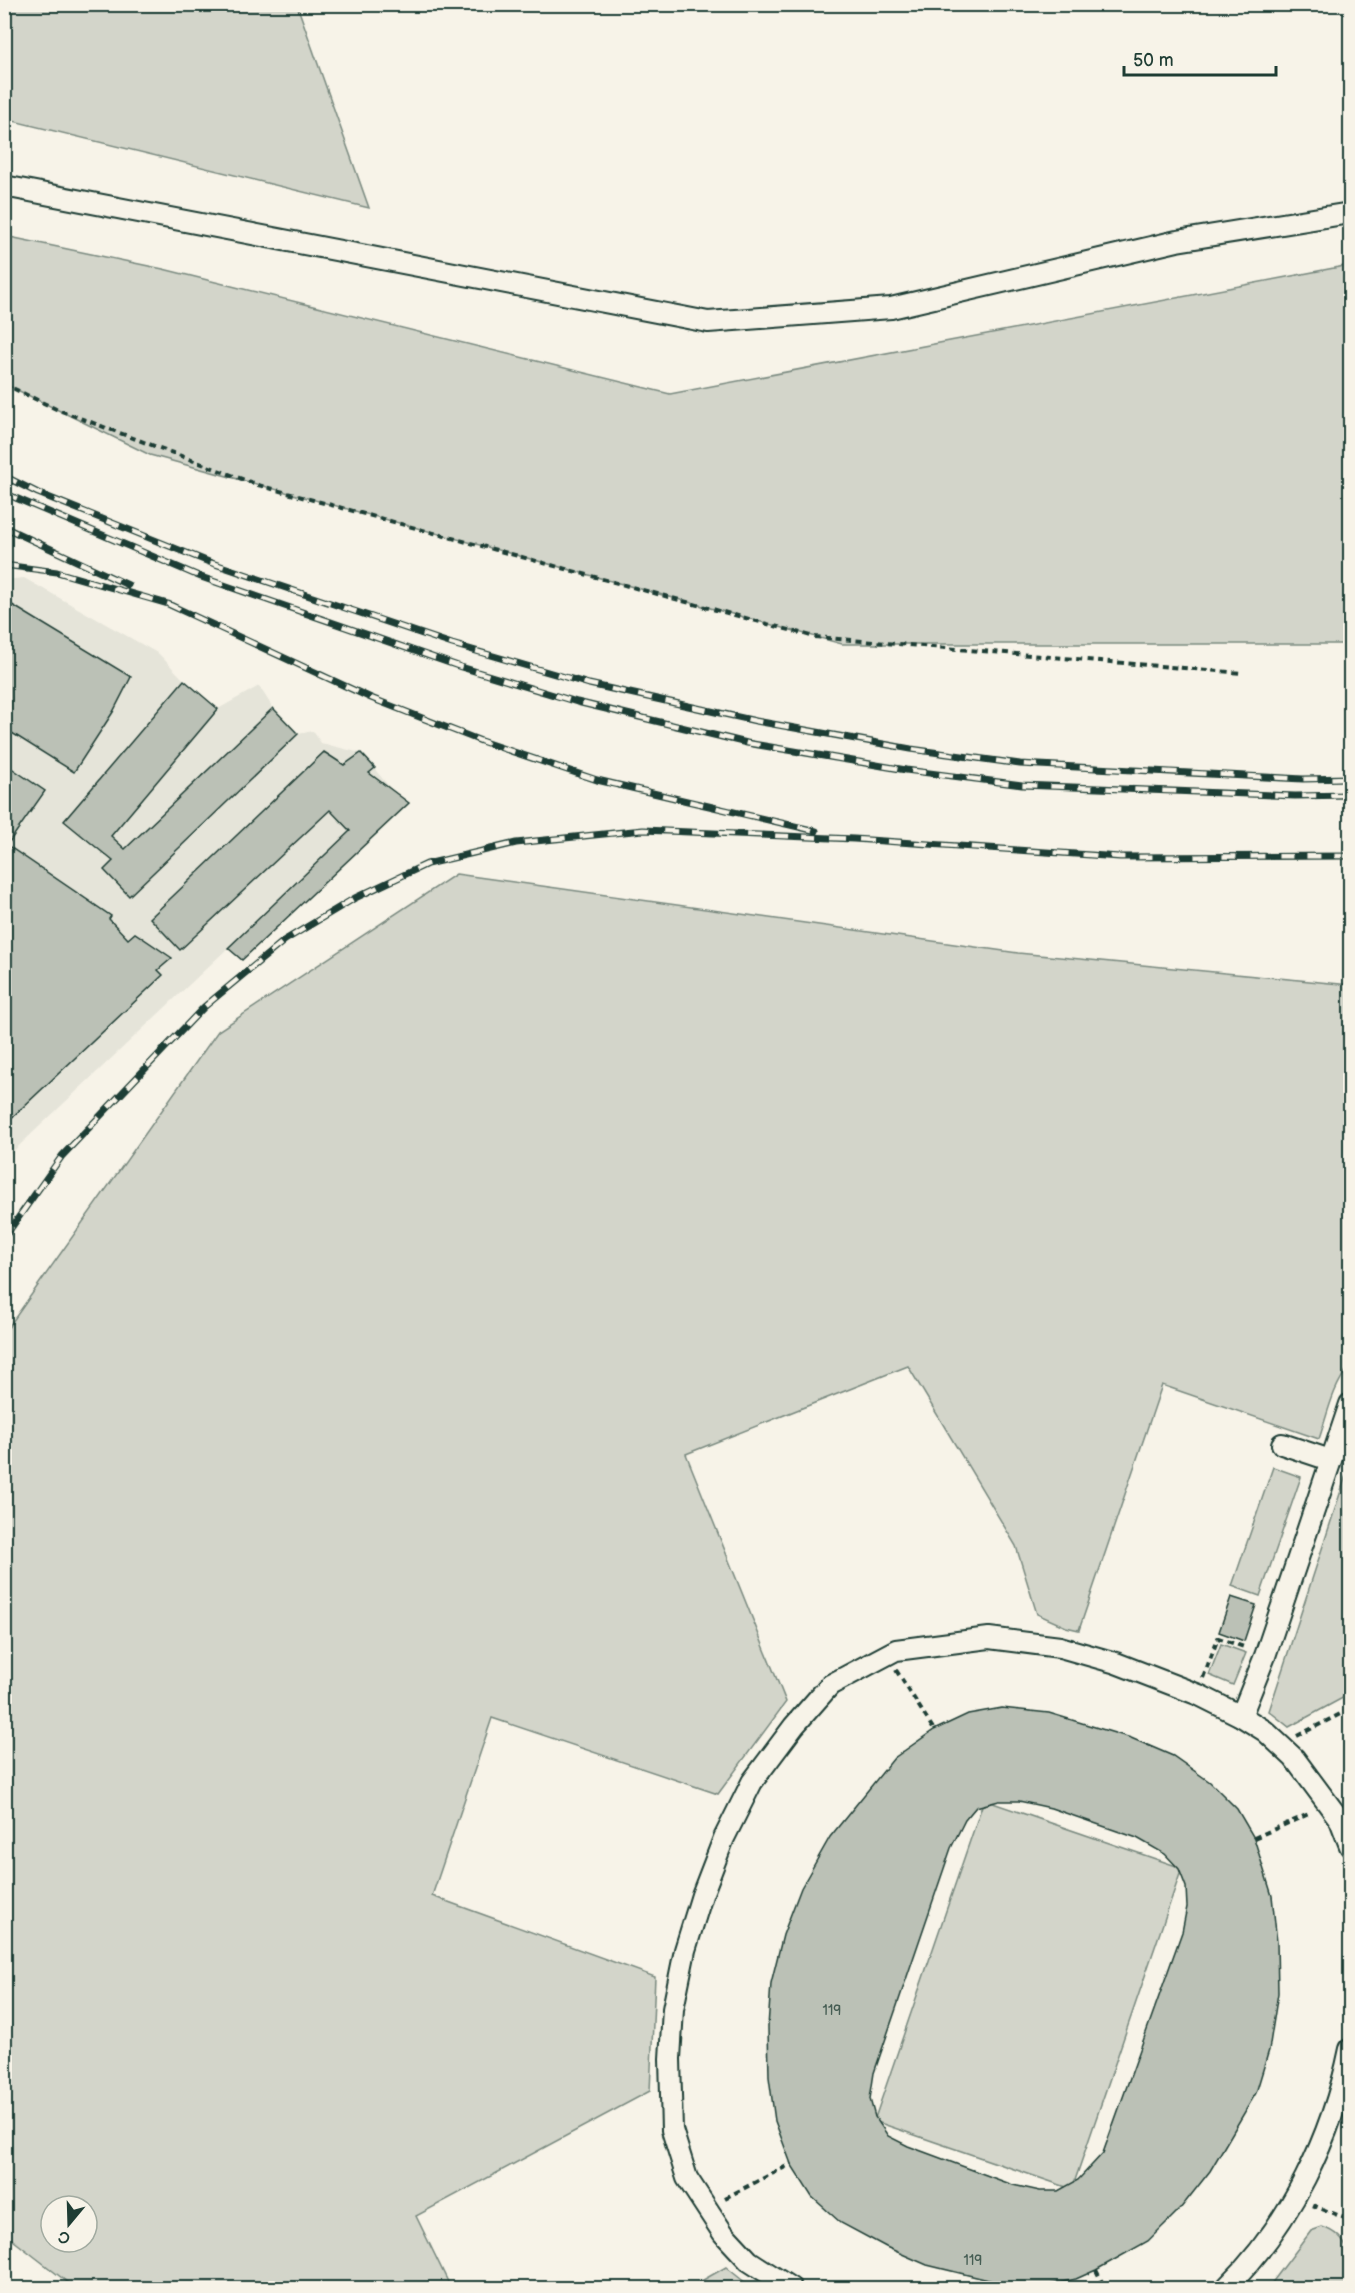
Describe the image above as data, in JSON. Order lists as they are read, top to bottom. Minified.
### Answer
{"house_numbers":["119","119"],"scale_bar":"50 m","north":"bottom"}
